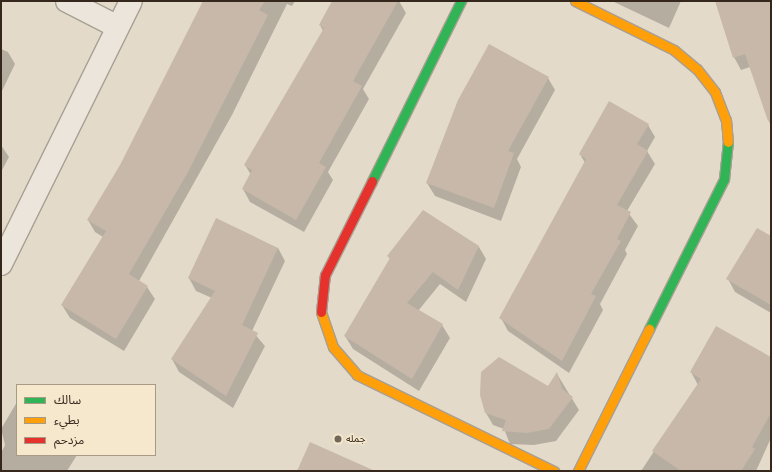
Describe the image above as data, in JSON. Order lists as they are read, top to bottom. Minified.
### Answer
{"places":["جمله"],"legend":["سالك","بطيء","مزدحم"]}
